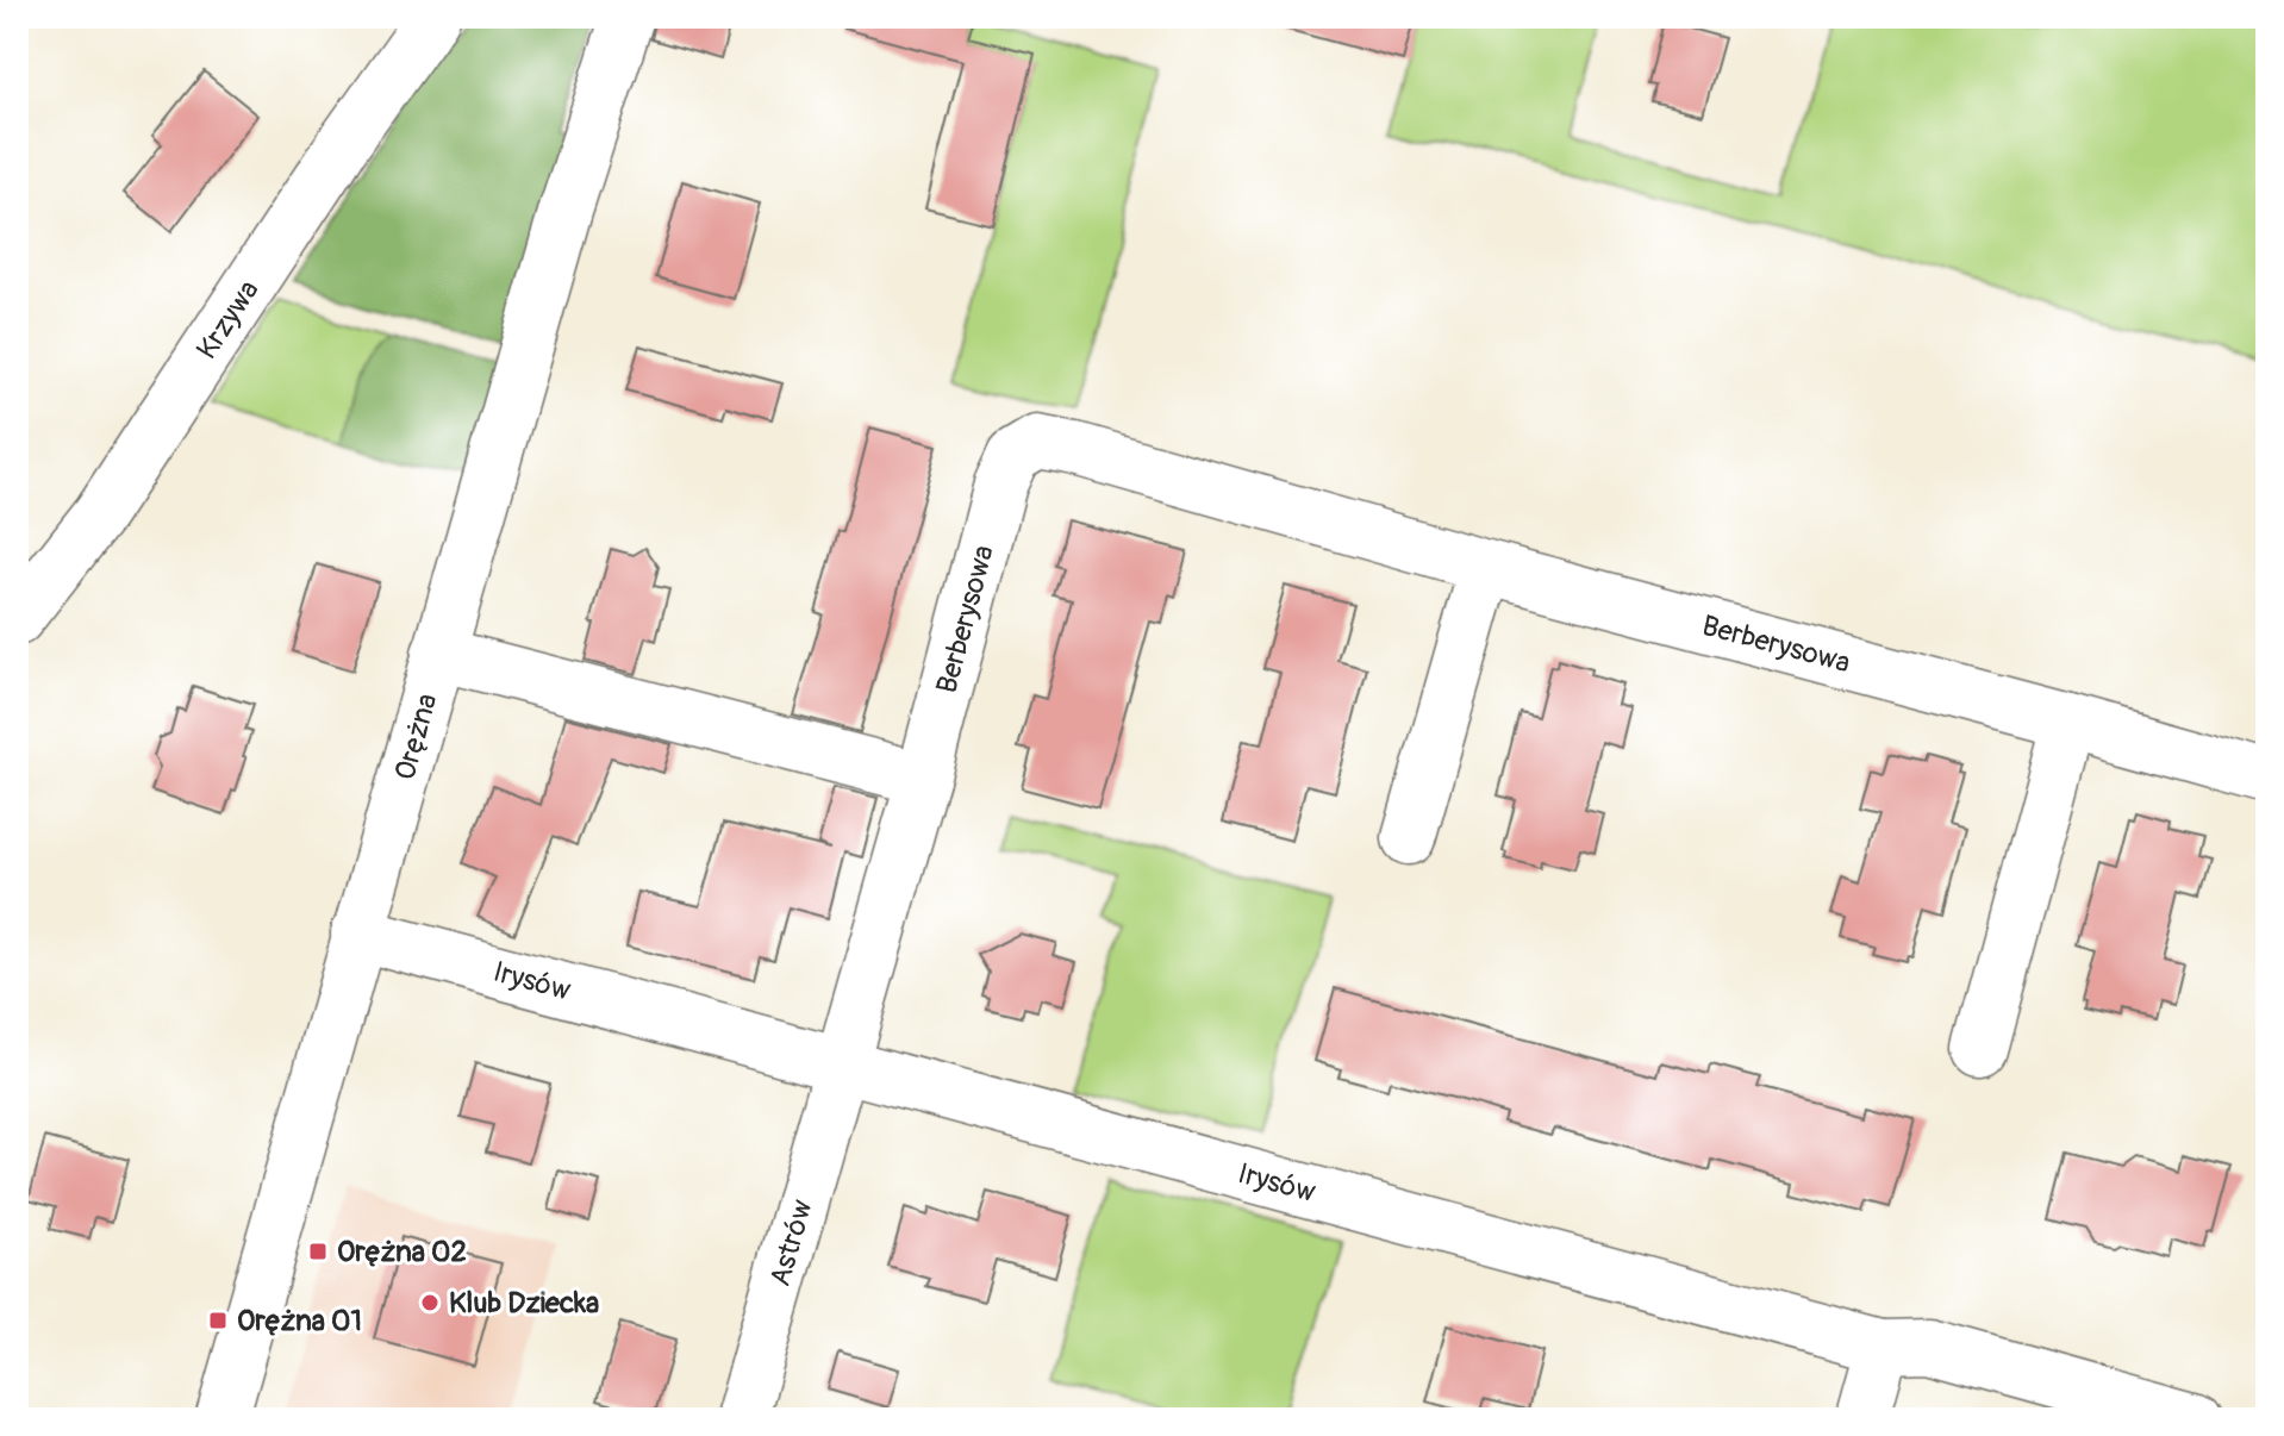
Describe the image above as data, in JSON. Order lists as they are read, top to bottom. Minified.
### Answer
{"streets":{"street":["Krzywa","Berberysowa","Orężna","Irysów","Astrów"]},"crossings":[["Berberysowa","Irysów"],["Berberysowa","Astrów"],["Orężna","Irysów"],["Irysów","Astrów"]],"places":{"transit":["Orężna 02","Orężna 01"],"other":["Klub Dziecka"]}}
